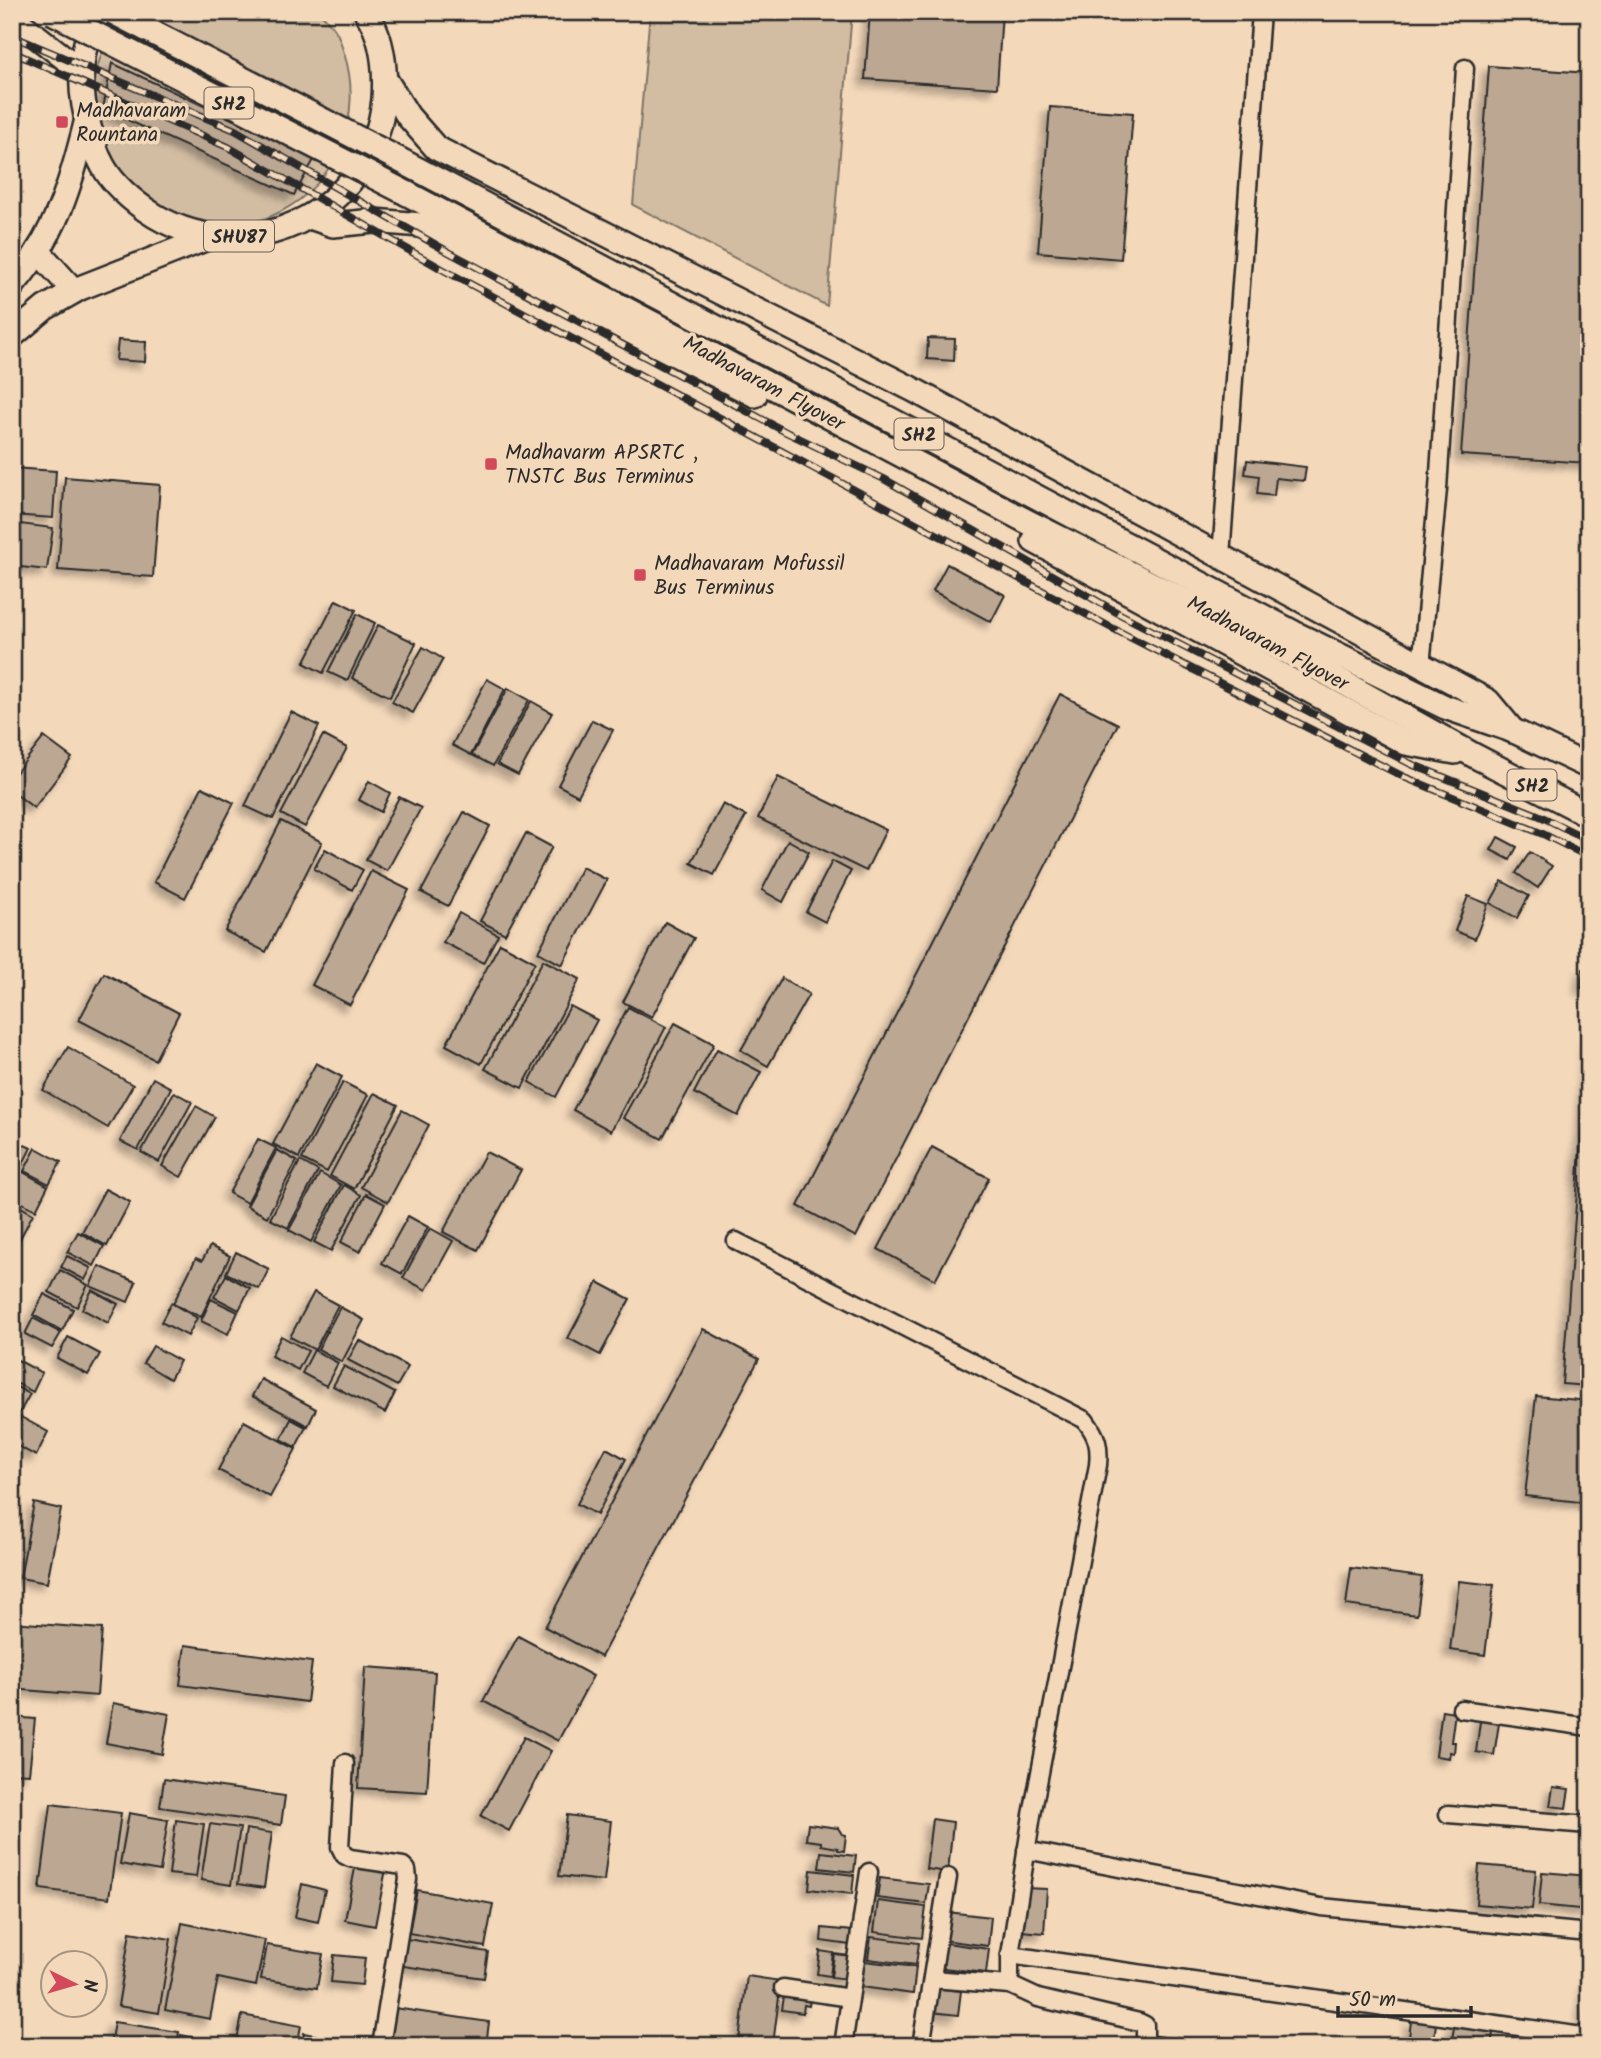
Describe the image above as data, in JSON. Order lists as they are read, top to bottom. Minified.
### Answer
{"streets":{"main road":["SH2","SHU87","Madhavaram Flyover"]},"crossings":[["SH2","Madhavaram Flyover"]],"places":{"transit":["Madhavaram Rountana","Madhavarm APSRTC , TNSTC Bus Terminus","Madhavaram Mofussil Bus Terminus"]},"scale_bar":"50 m","north":"right"}
